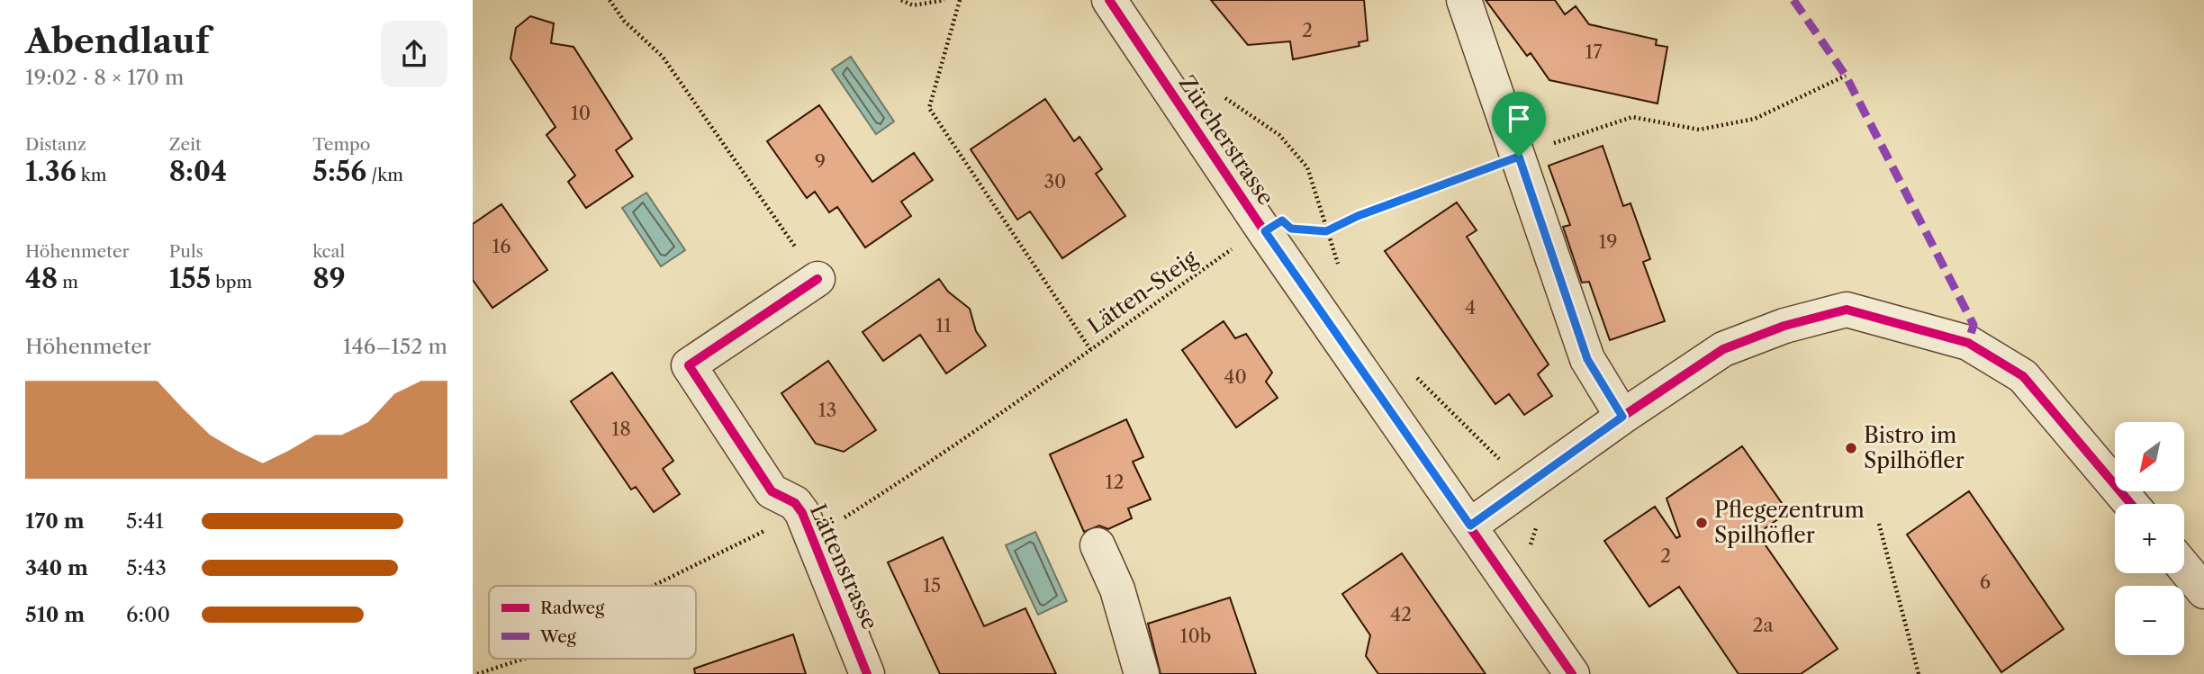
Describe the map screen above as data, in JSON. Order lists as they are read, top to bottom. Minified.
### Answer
{"streets":{"street":["Zürcherstrasse","Lättenstrasse"],"path":["Lätten-Steig"]},"crossings":[["Zürcherstrasse","Lätten-Steig"],["Lätten-Steig","Lättenstrasse"]],"places":["Bistro im Spilhöfler","Pflegezentrum Spilhöfler"],"house_numbers":["2","17","10","9","30","19","16","4","11","40","13","18","12","2","6","15","42","2a","10b"],"legend":["Radweg","Weg"],"north":"bottom left","page":{"heading":["Abendlauf","19:02 · 8 × 170 m"],"stats":[["Distanz","1.36 km"],["Zeit","8:04"],["Tempo","5:56 /km"],["Höhenmeter","48 m"],["Puls","155 bpm"],["kcal","89"]],"chart":["Höhenmeter","146–152 m"],"map_buttons":["+","−"],"list":[{"name":"170 m","note":"5:41"},{"name":"340 m","note":"5:43"},{"name":"510 m","note":"6:00"}]}}
